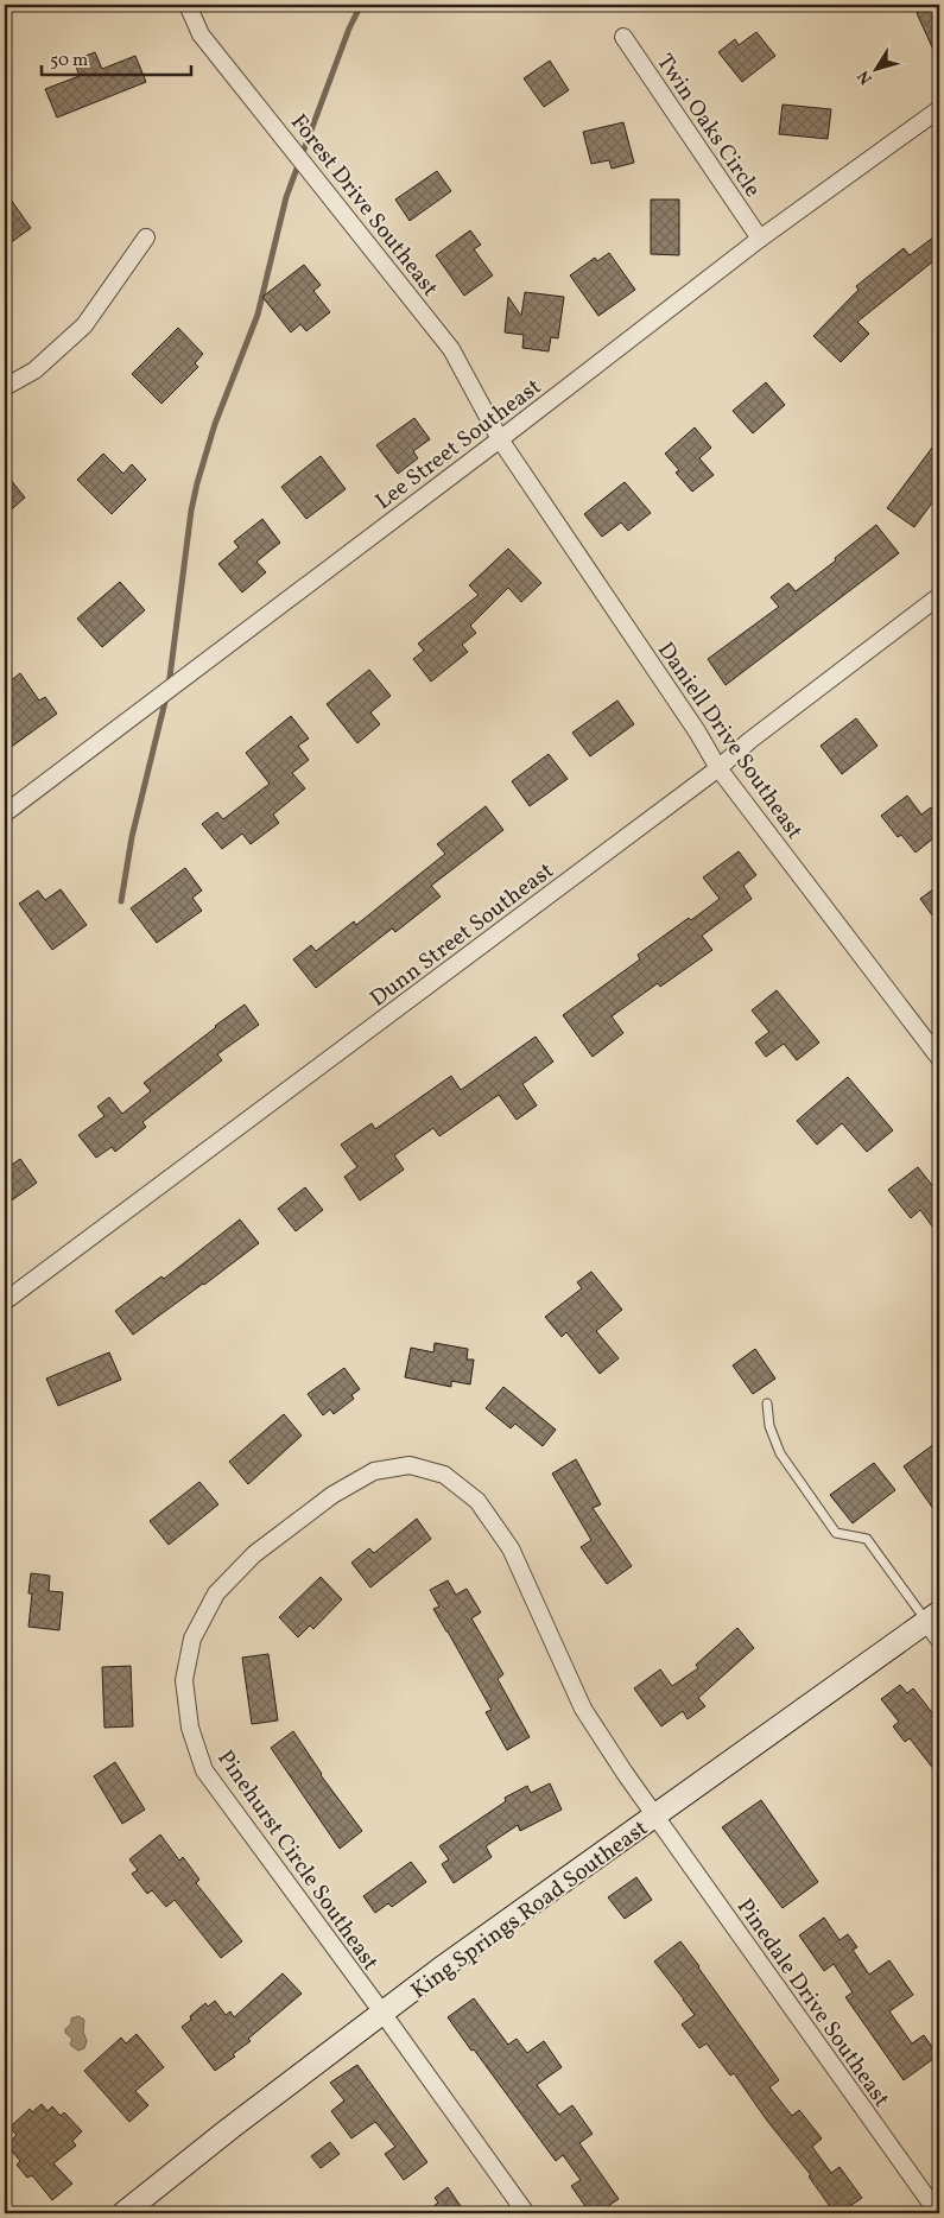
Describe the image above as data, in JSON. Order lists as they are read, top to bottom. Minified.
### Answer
{"streets":{"street":["Twin Oaks Circle","Forest Drive Southeast","Lee Street Southeast","Daniell Drive Southeast","Dunn Street Southeast","Pinehurst Circle Southeast","King Springs Road Southeast","Pinedale Drive Southeast"]},"crossings":[["Twin Oaks Circle","Lee Street Southeast"],["Forest Drive Southeast","Lee Street Southeast"],["Forest Drive Southeast","Daniell Drive Southeast"],["Lee Street Southeast","Daniell Drive Southeast"],["Daniell Drive Southeast","Dunn Street Southeast"],["Pinehurst Circle Southeast","King Springs Road Southeast"],["Pinehurst Circle Southeast","Pinedale Drive Southeast"],["King Springs Road Southeast","Pinedale Drive Southeast"]],"scale_bar":"50 m","north":"bottom left"}
